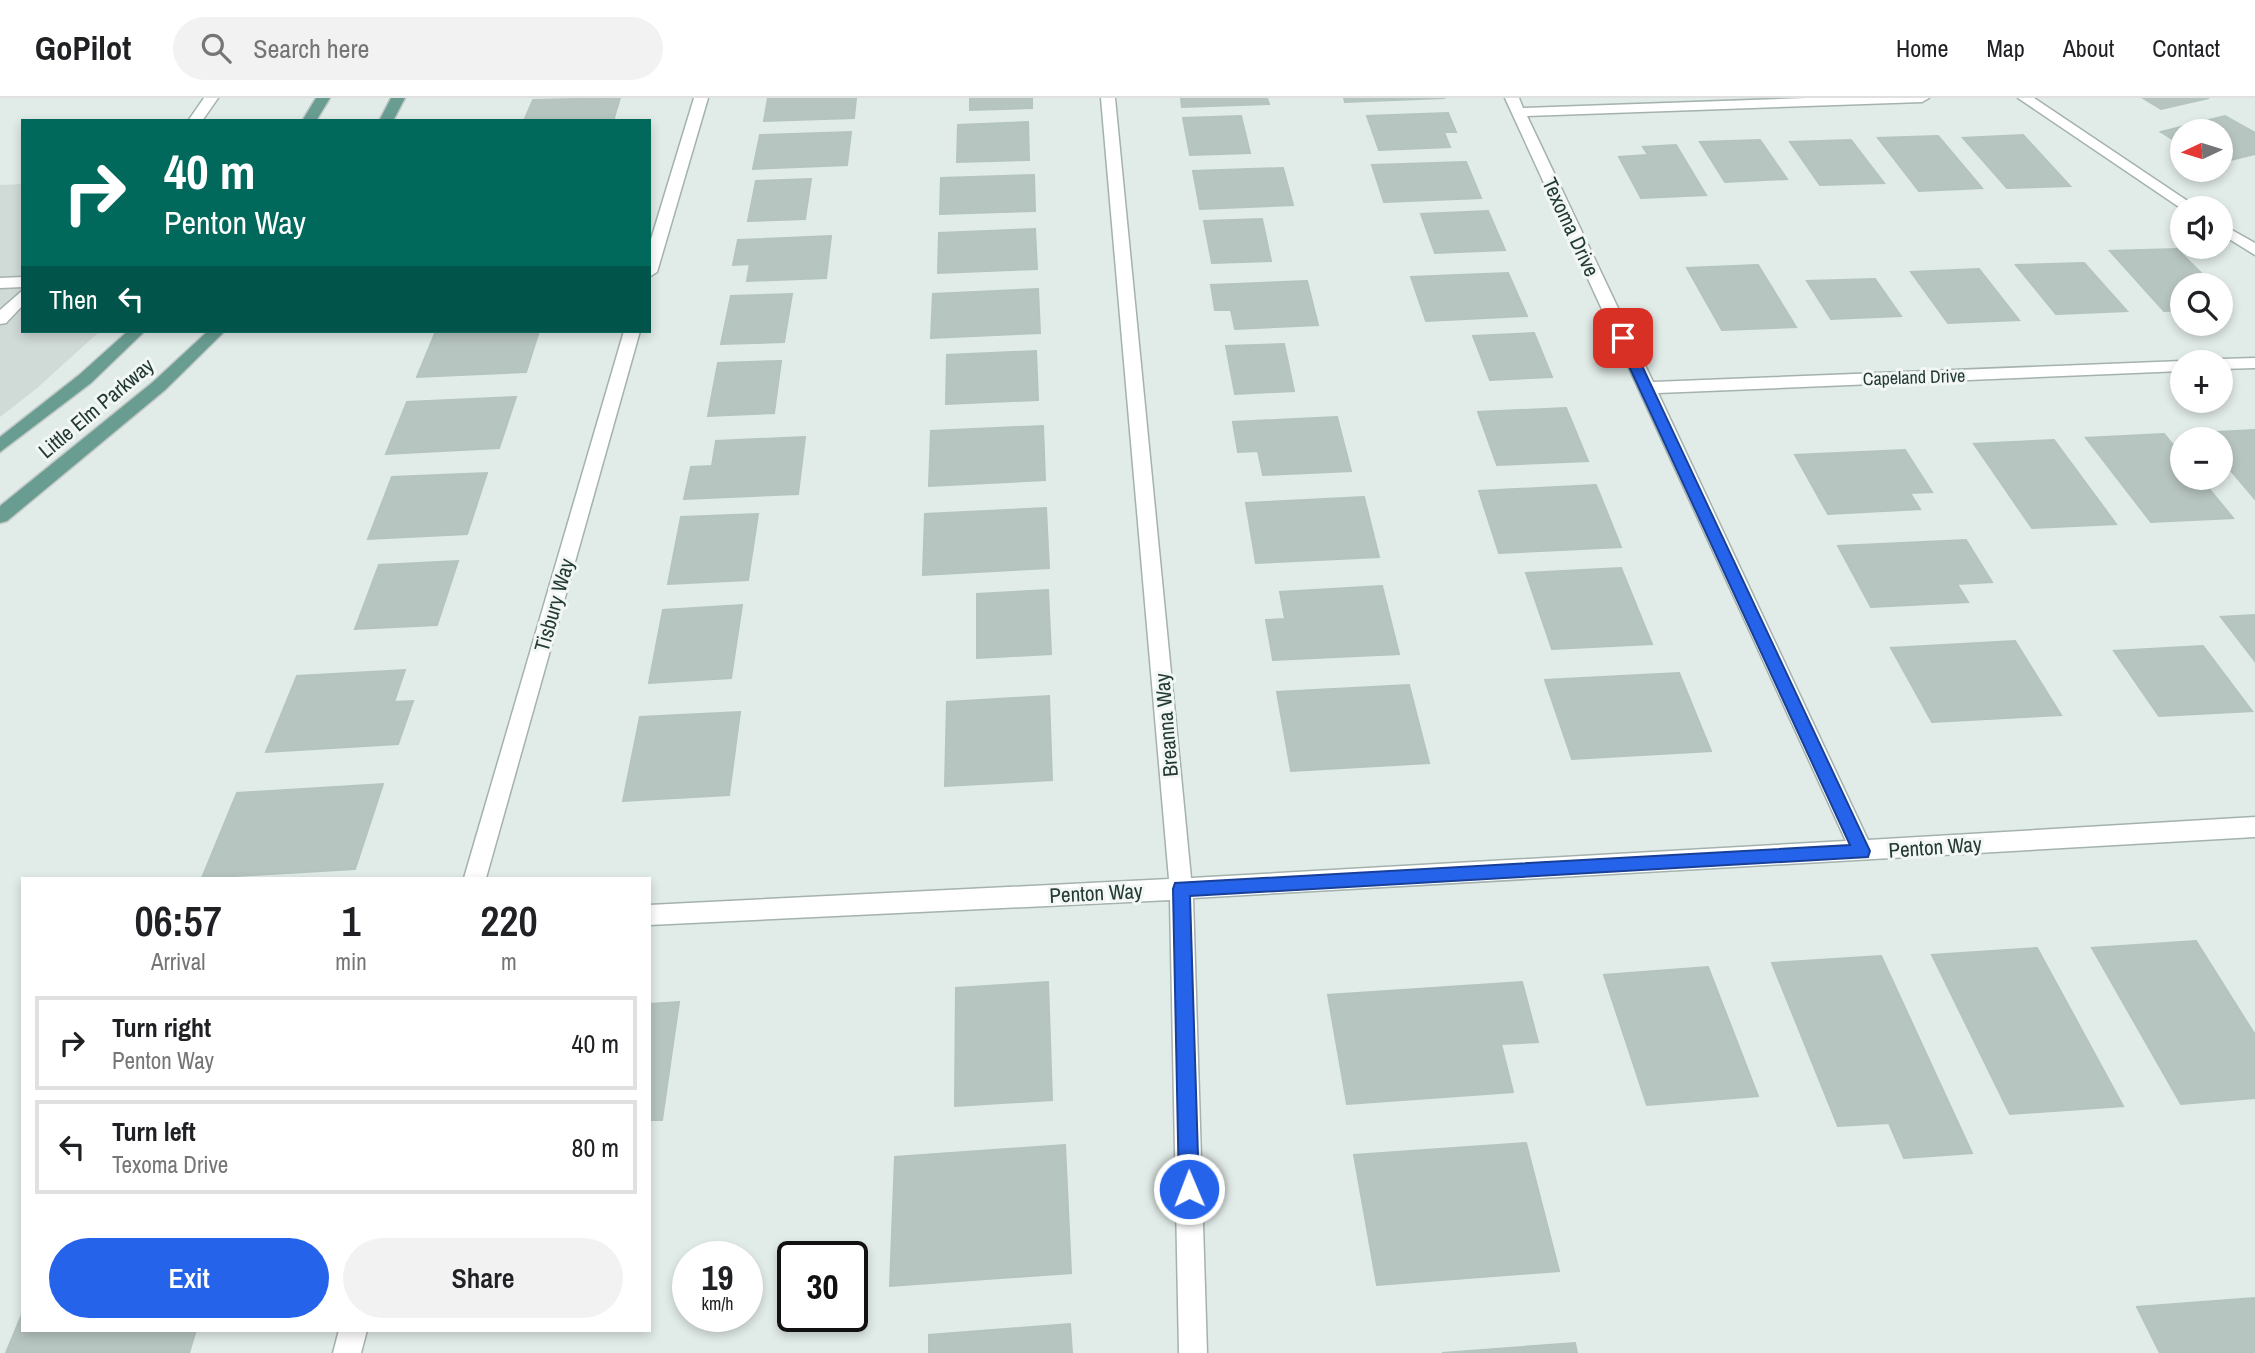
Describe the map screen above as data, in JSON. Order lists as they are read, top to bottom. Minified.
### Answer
{"streets":{"main road":["Little Elm Parkway"],"street":["Texoma Drive","Capeland Drive","Tisbury Way","Breanna Way","Penton Way"]},"crossings":[["Texoma Drive","Capeland Drive"],["Texoma Drive","Penton Way"],["Breanna Way","Penton Way"]],"north":"left","page":{"header":"GoPilot","search":"Search here","nav":["Home","Map","About","Contact"],"map_buttons":["+","−"],"turn":["40 m","Penton Way"],"then":"Then","eta":["06:57","Arrival","1","min","220","m"],"list":[{"name":"Turn right","note":"Penton Way","value":"40 m"},{"name":"Turn left","note":"Texoma Drive","value":"80 m"}],"buttons":["Exit","Share"],"speed":"19 km/h","limit":"30"}}
